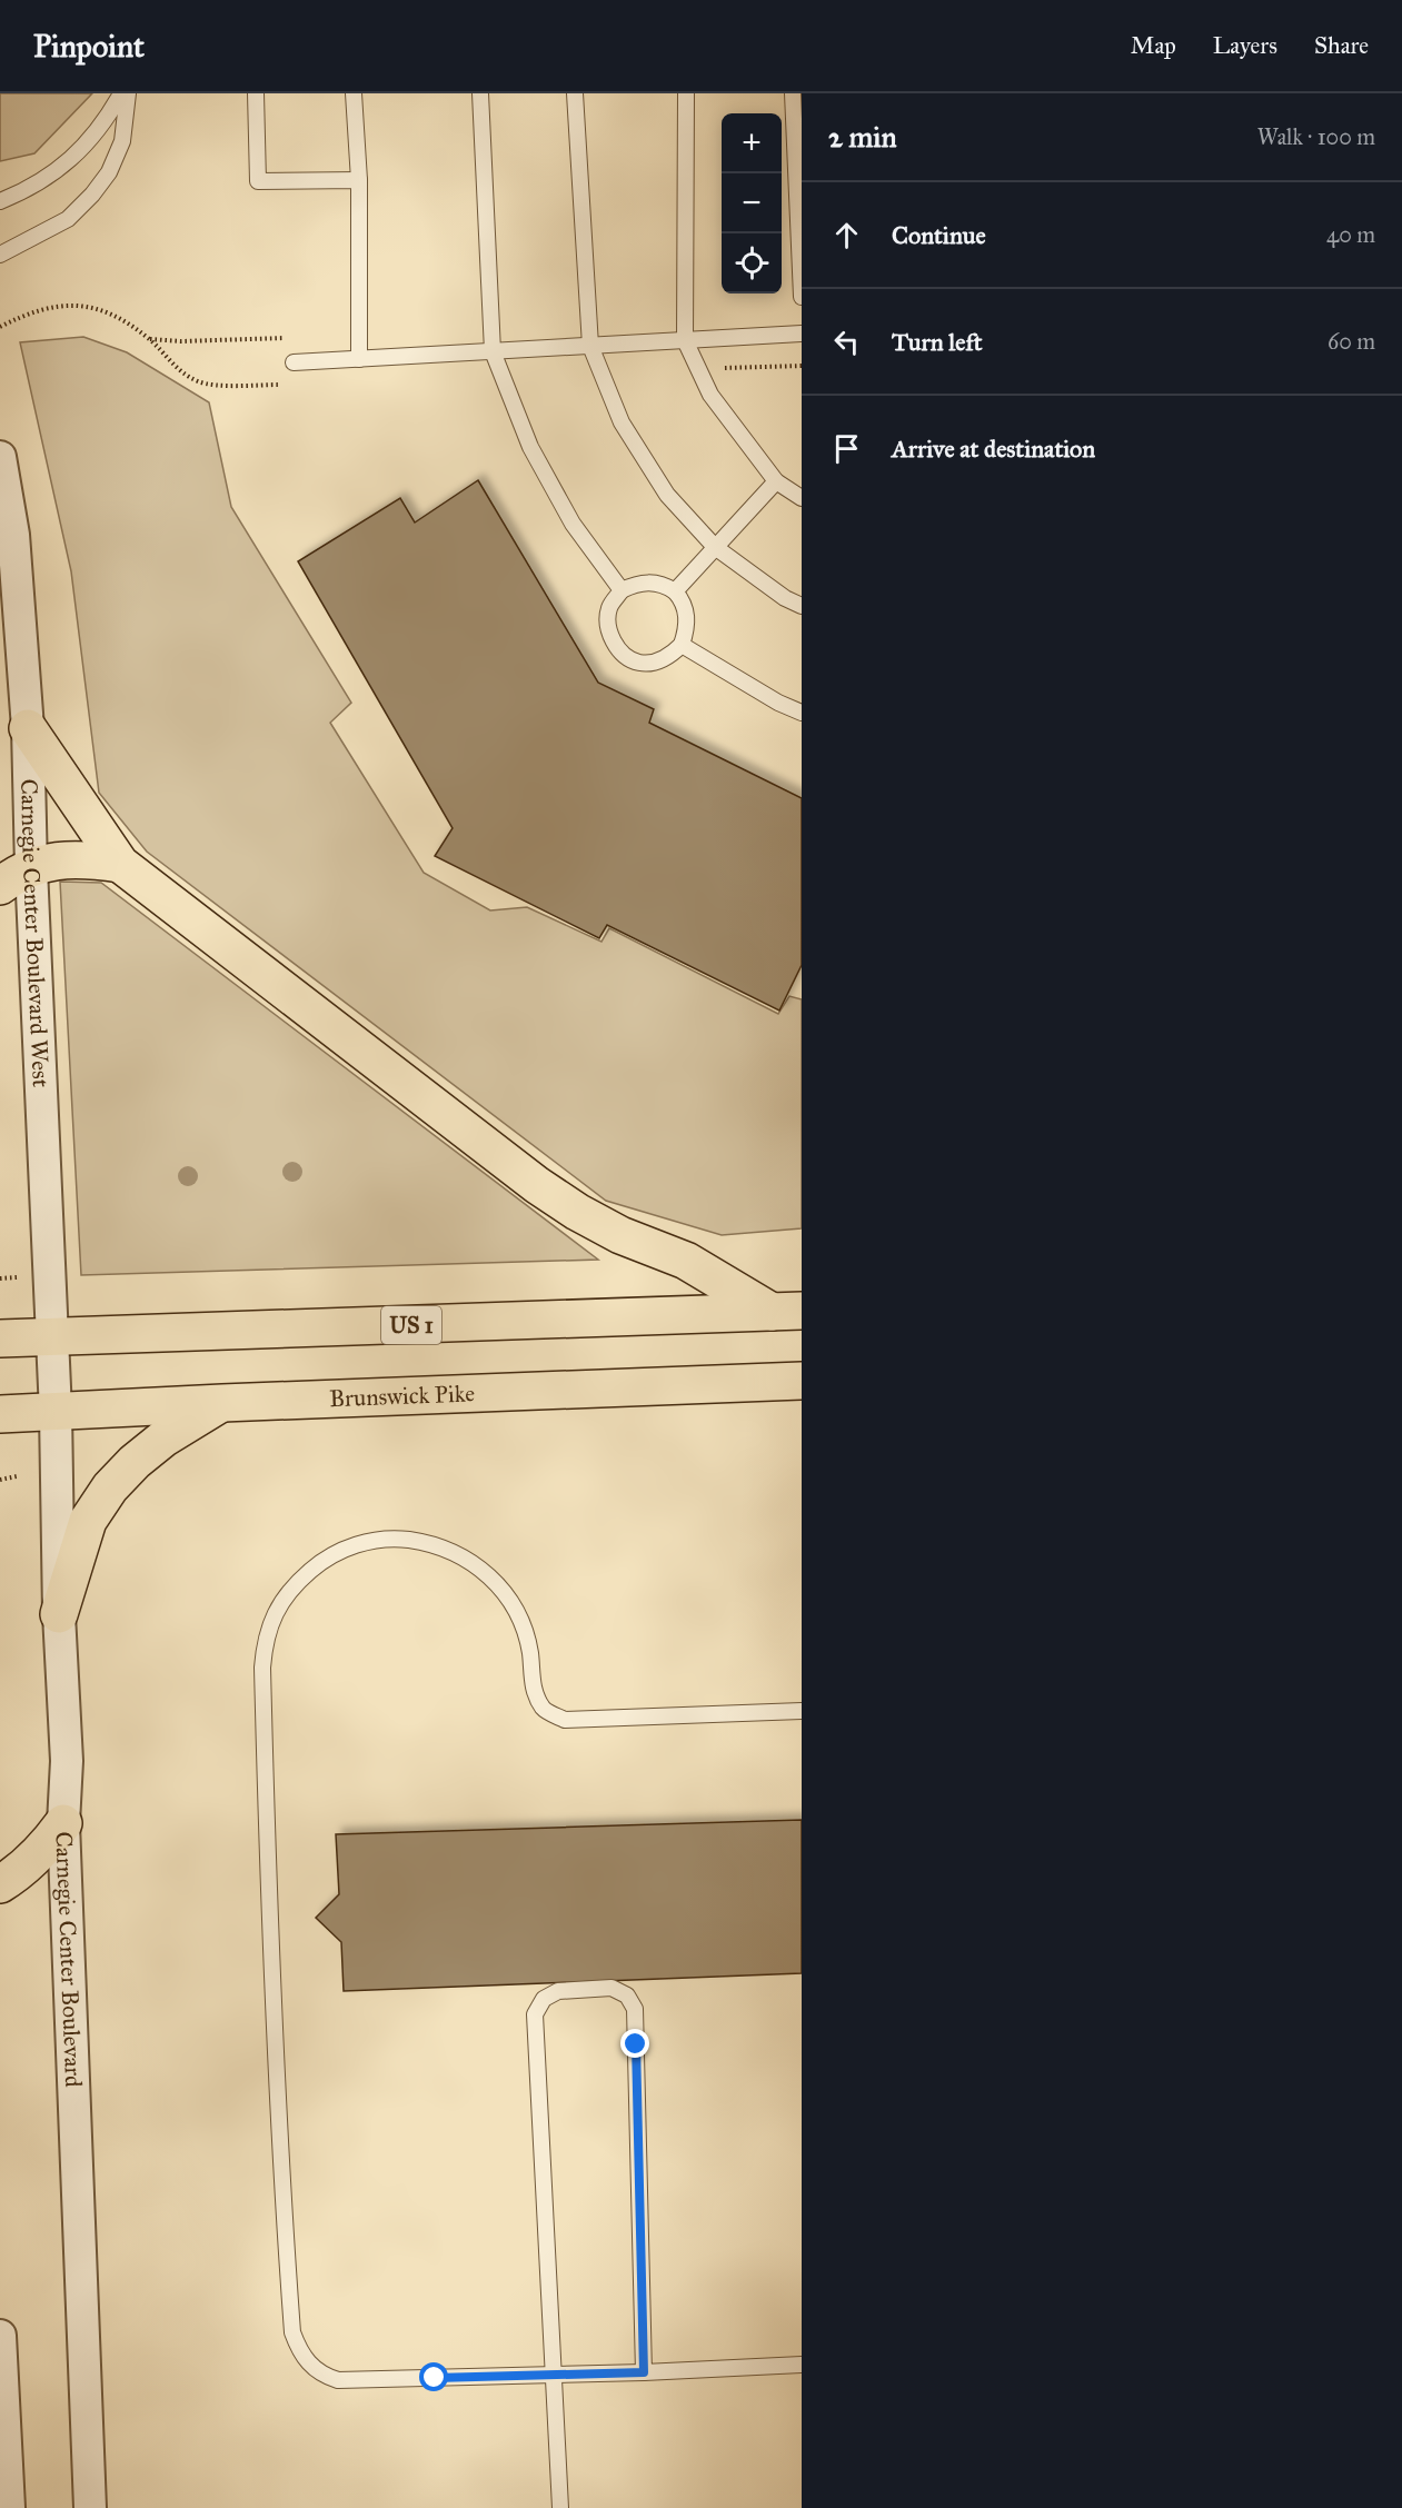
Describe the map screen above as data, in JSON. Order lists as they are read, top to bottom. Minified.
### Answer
{"streets":{"highway":["US 1","Brunswick Pike"],"street":["Carnegie Center Boulevard West","Carnegie Center Boulevard"]},"crossings":[["Carnegie Center Boulevard West","US 1"],["Carnegie Center Boulevard West","Brunswick Pike"],["Carnegie Center Boulevard West","Carnegie Center Boulevard"],["Brunswick Pike","Carnegie Center Boulevard"]],"page":{"header":"Pinpoint","nav":["Map","Layers","Share"],"heading":["2 min","Walk · 100 m"],"map_buttons":["+","−"],"list":[["Continue","40 m"],["Turn left","60 m"],"Arrive at destination"]}}
